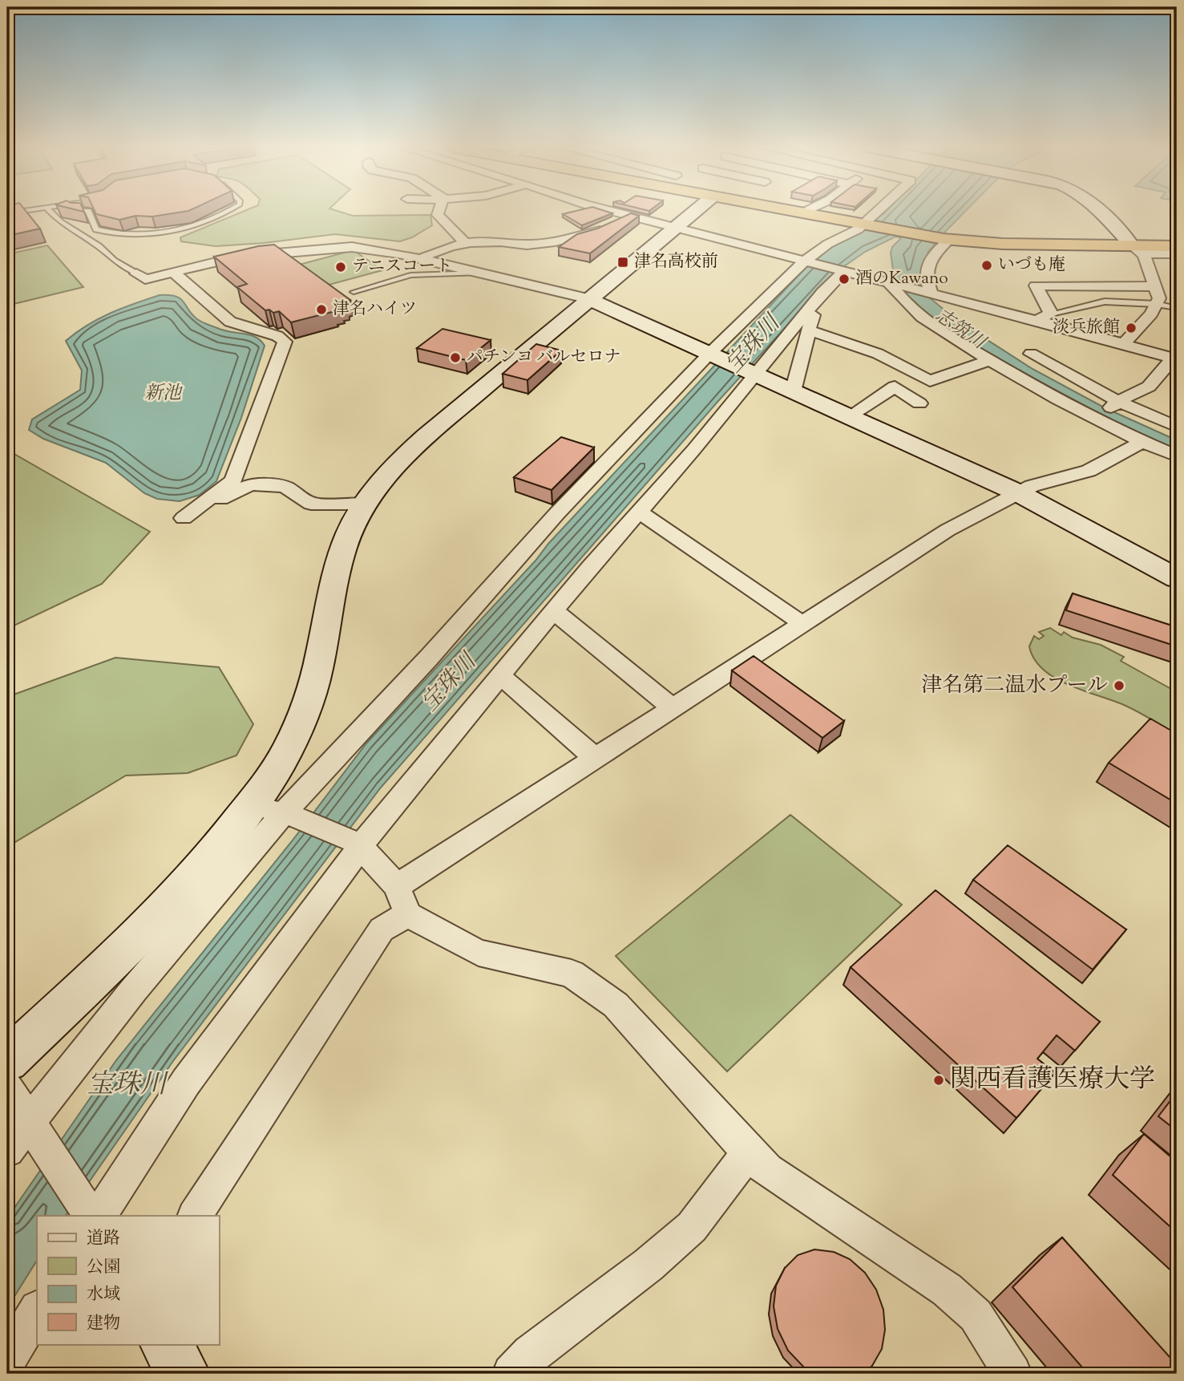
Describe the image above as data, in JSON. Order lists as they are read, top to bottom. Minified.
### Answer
{"water":["志筑川","宝珠川","新池"],"places":{"transit":["津名高校前"],"other":["いづも庵","テニスコート","酒のKawano","津名ハイツ","淡兵旅館","パチンコ バルセロナ","津名第二温水プール","関西看護医療大学"]},"legend":["道路","公園","水域","建物"]}
